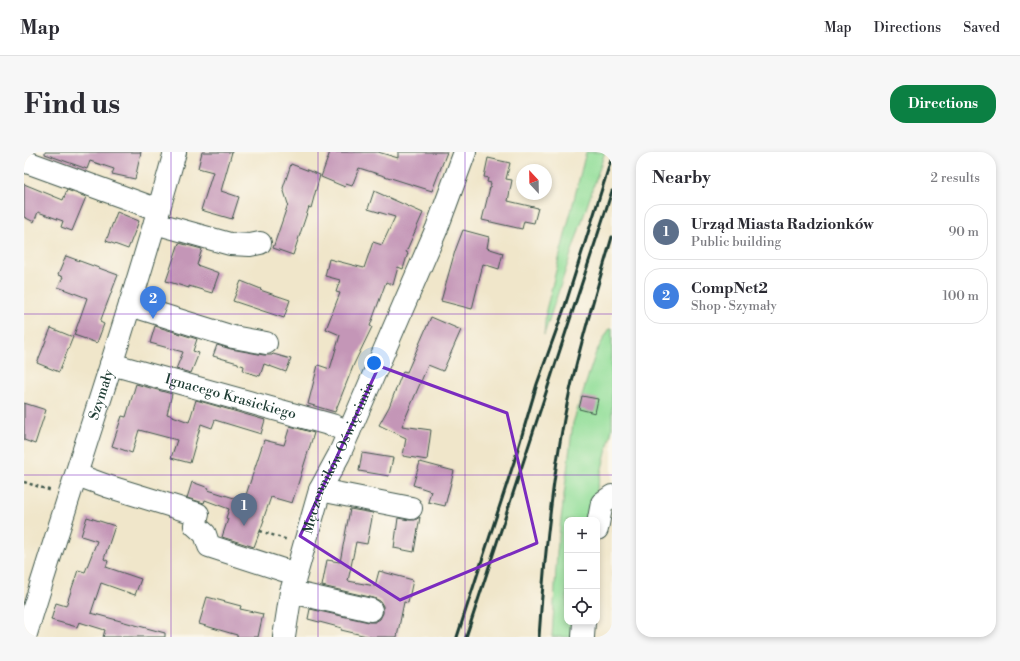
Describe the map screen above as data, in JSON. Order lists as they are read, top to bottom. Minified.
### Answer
{"streets":{"street":["Szymały","Ignacego Krasickiego","Męczenników Oświęcimia"]},"crossings":[["Szymały","Ignacego Krasickiego"],["Ignacego Krasickiego","Męczenników Oświęcimia"]],"north":"top","page":{"header":"Map","nav":["Map","Directions","Saved"],"buttons":"Directions","title":"Find us","heading":["Nearby","2 results"],"list":[{"mark":"1","name":"Urząd Miasta Radzionków","note":"Public building","value":"90 m"},{"mark":"2","name":"CompNet2","note":"Shop · Szymały","value":"100 m"}],"pins":["2","1"],"map_buttons":["+","−"]}}
